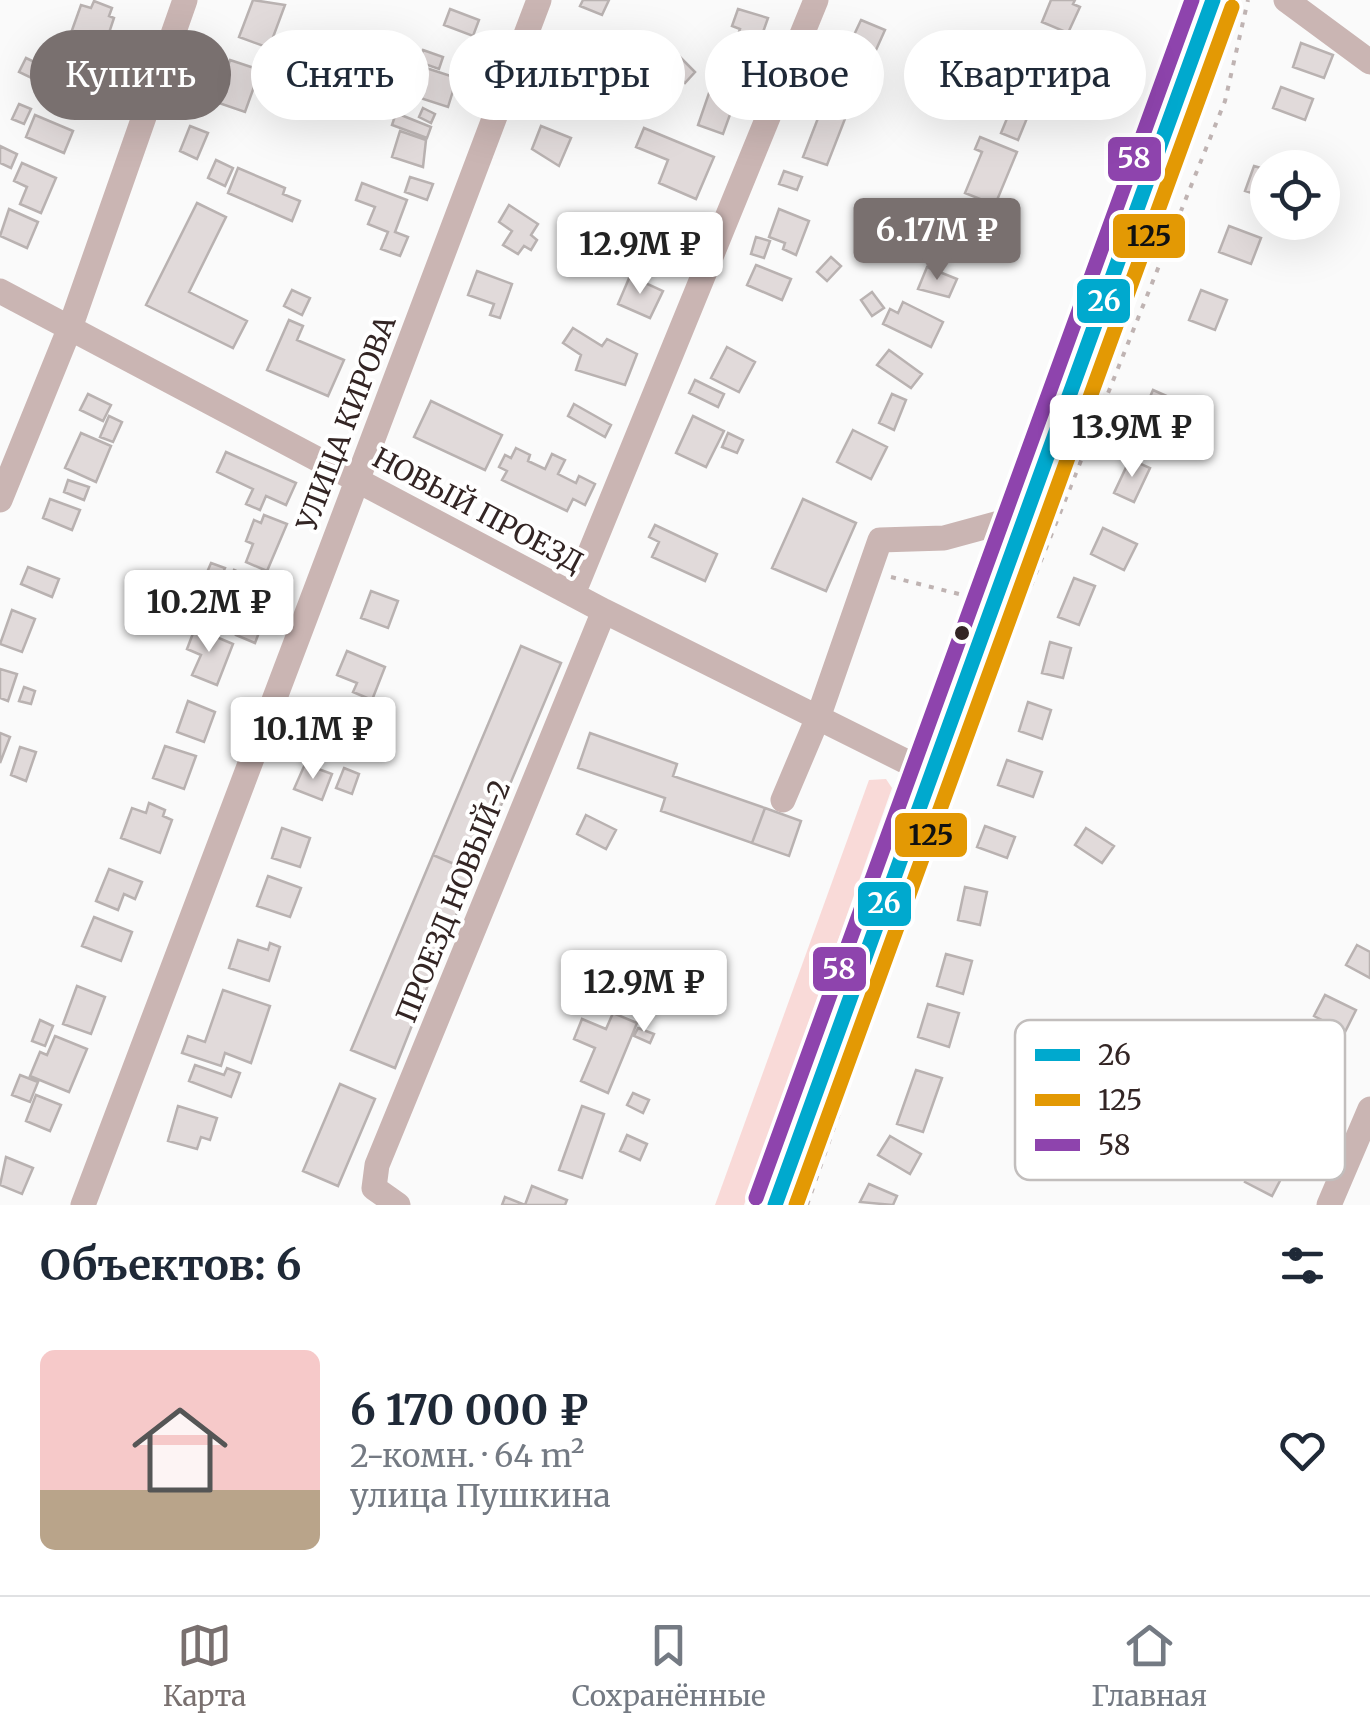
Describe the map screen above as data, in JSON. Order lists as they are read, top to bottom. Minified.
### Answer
{"streets":{"street":["УЛИЦА КИРОВА","НОВЫЙ ПРОЕЗД","ПРОЕЗД НОВЫЙ-2"]},"crossings":[["УЛИЦА КИРОВА","НОВЫЙ ПРОЕЗД"],["НОВЫЙ ПРОЕЗД","ПРОЕЗД НОВЫЙ-2"]],"lines":["transit line 26","transit line 58","transit line 125"],"legend":["26","125","58"],"page":{"chip":["Купить","Снять","Фильтры","Новое","Квартира"],"price":["6.17M ₽","12.9M ₽","13.9M ₽","10.2M ₽","10.1M ₽","12.9M ₽"],"heading":"Объектов: 6","list":[{"name":"6 170 000 ₽","note":"2-комн. · 64 m² · улица Пушкина"}],"tabs":["Карта","Сохранённые","Главная"]}}
